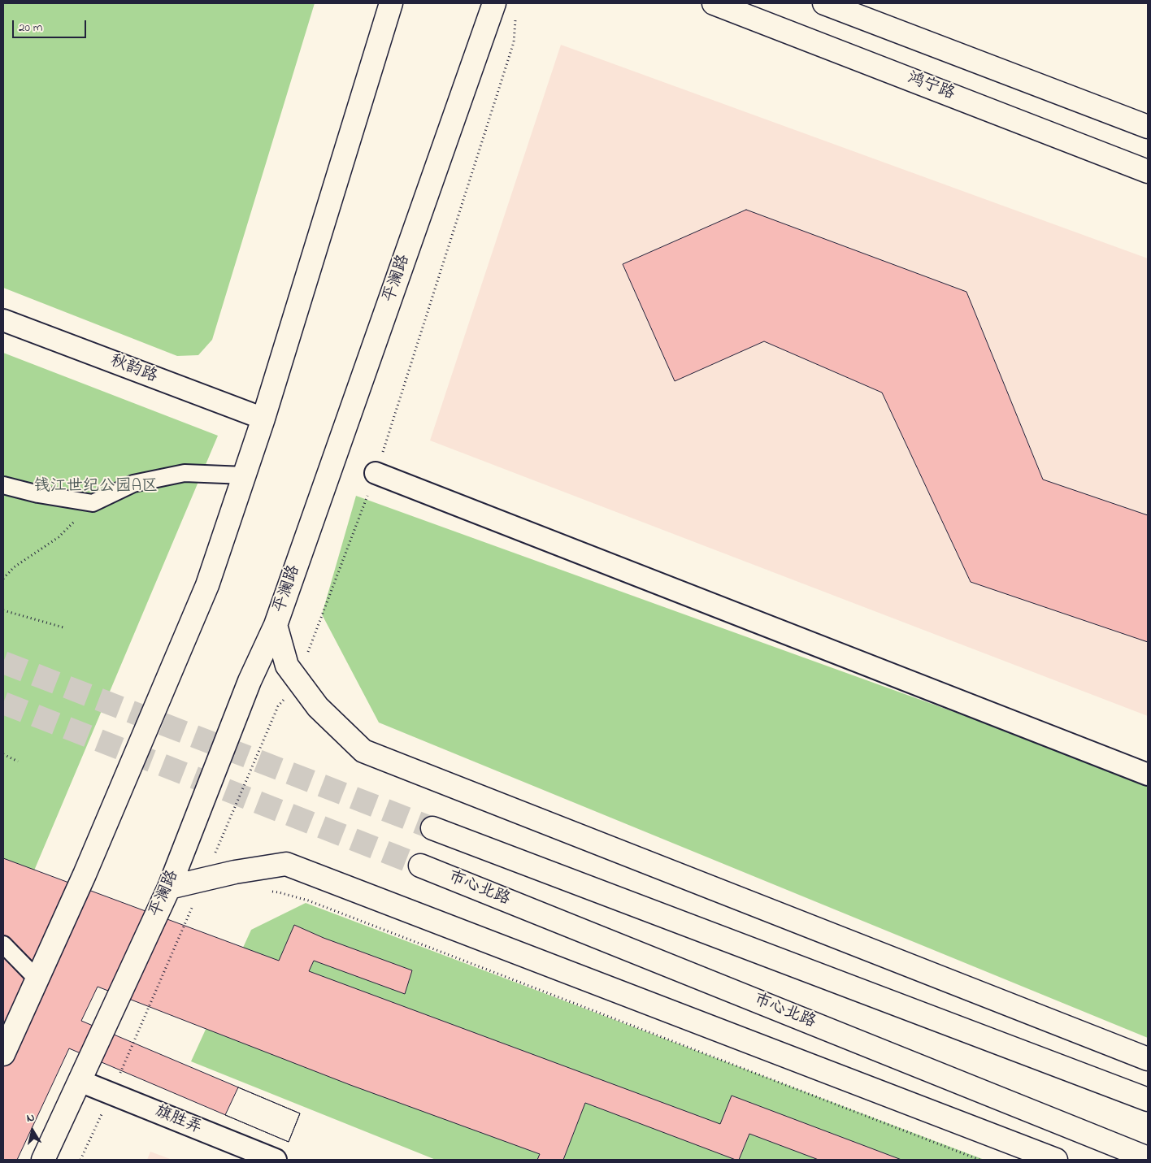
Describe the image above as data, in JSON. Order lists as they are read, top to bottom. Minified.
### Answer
{"streets":{"main road":["鸿宁路","平澜路","市心北路"],"street":["秋韵路","旗胜弄"]},"crossings":[["平澜路","旗胜弄"]],"parks":["钱江世纪公园A区"],"scale_bar":"20 m","north":"top"}
